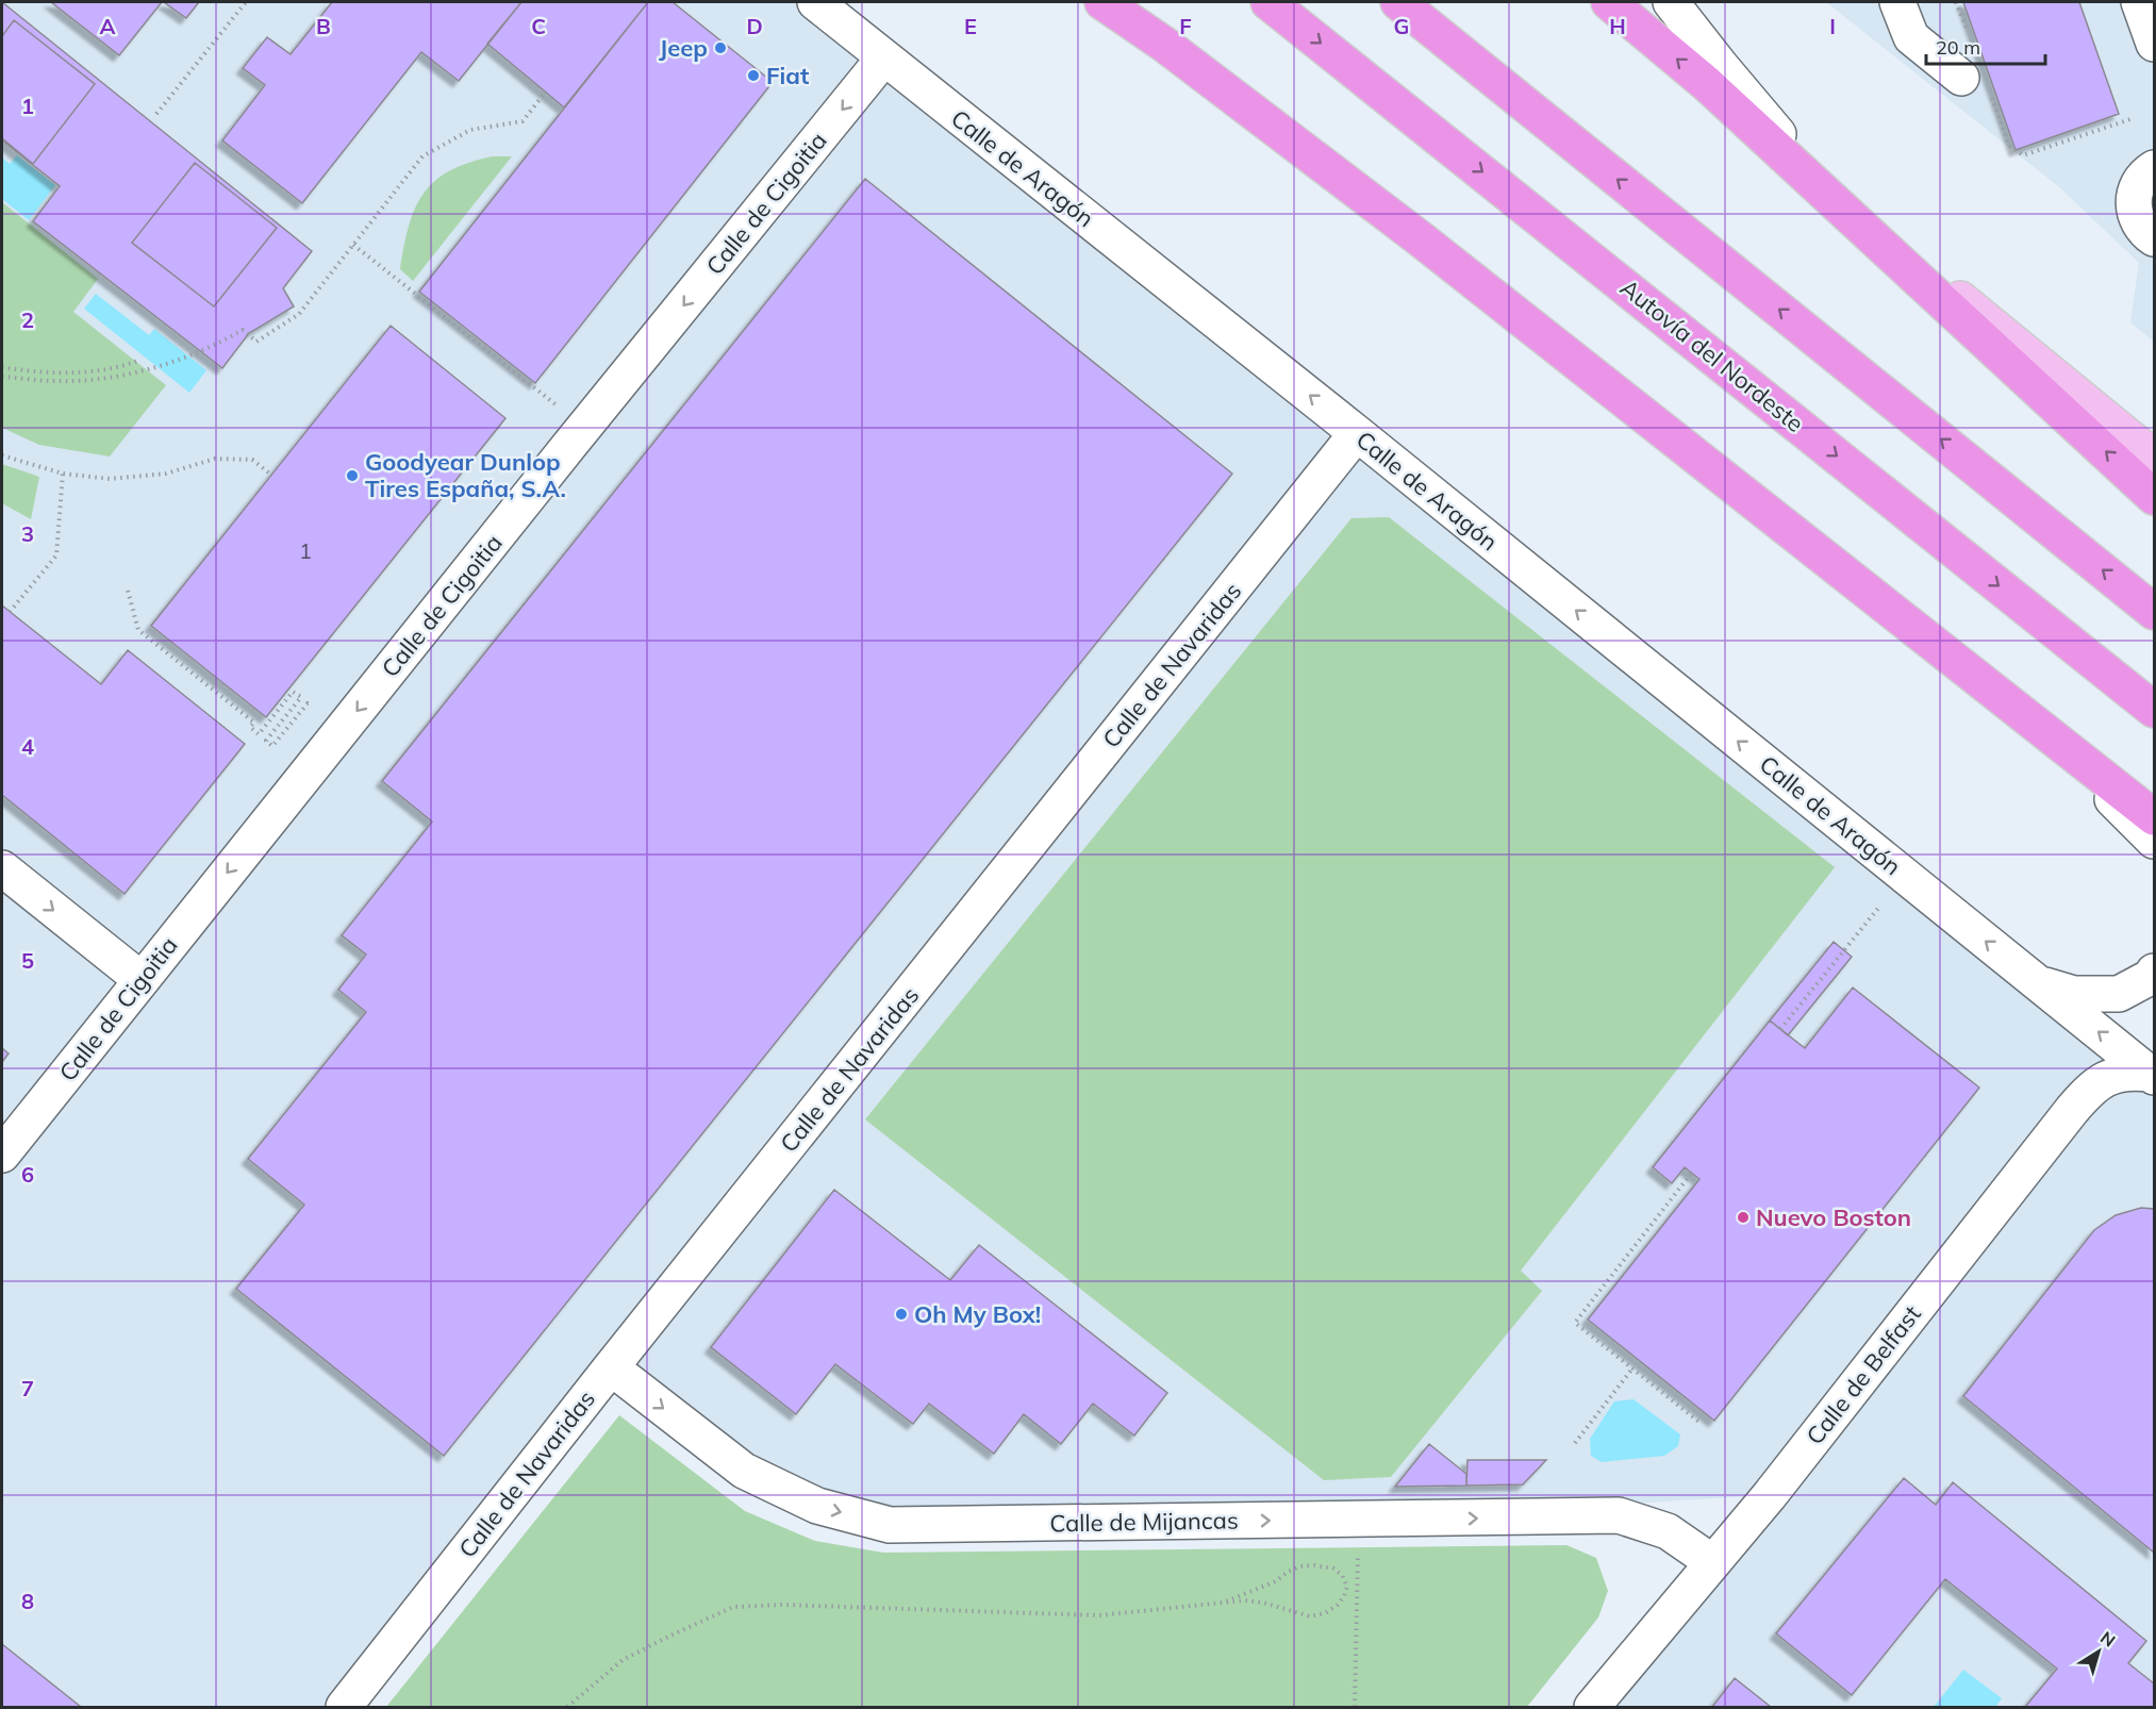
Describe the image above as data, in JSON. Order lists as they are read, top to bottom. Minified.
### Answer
{"streets":{"highway":["Autovía del Nordeste"],"street":["Calle de Aragón","Calle de Cigoitia","Calle de Navaridas","Calle de Belfast","Calle de Mijancas"]},"crossings":[["Calle de Aragón","Calle de Cigoitia"],["Calle de Aragón","Calle de Navaridas"],["Calle de Aragón","Calle de Belfast"],["Calle de Navaridas","Calle de Mijancas"],["Calle de Belfast","Calle de Mijancas"]],"one_way":["Calle de Aragón","Calle de Cigoitia","Calle de Mijancas"],"places":["Jeep","Fiat","Goodyear Dunlop Tires España, S.A.","Nuevo Boston","Oh My Box!"],"house_numbers":["1"],"scale_bar":"20 m","north":"top right","grid":{"columns":["A","B","C","D","E","F","G","H","I"],"rows":["1","2","3","4","5","6","7","8"]}}
